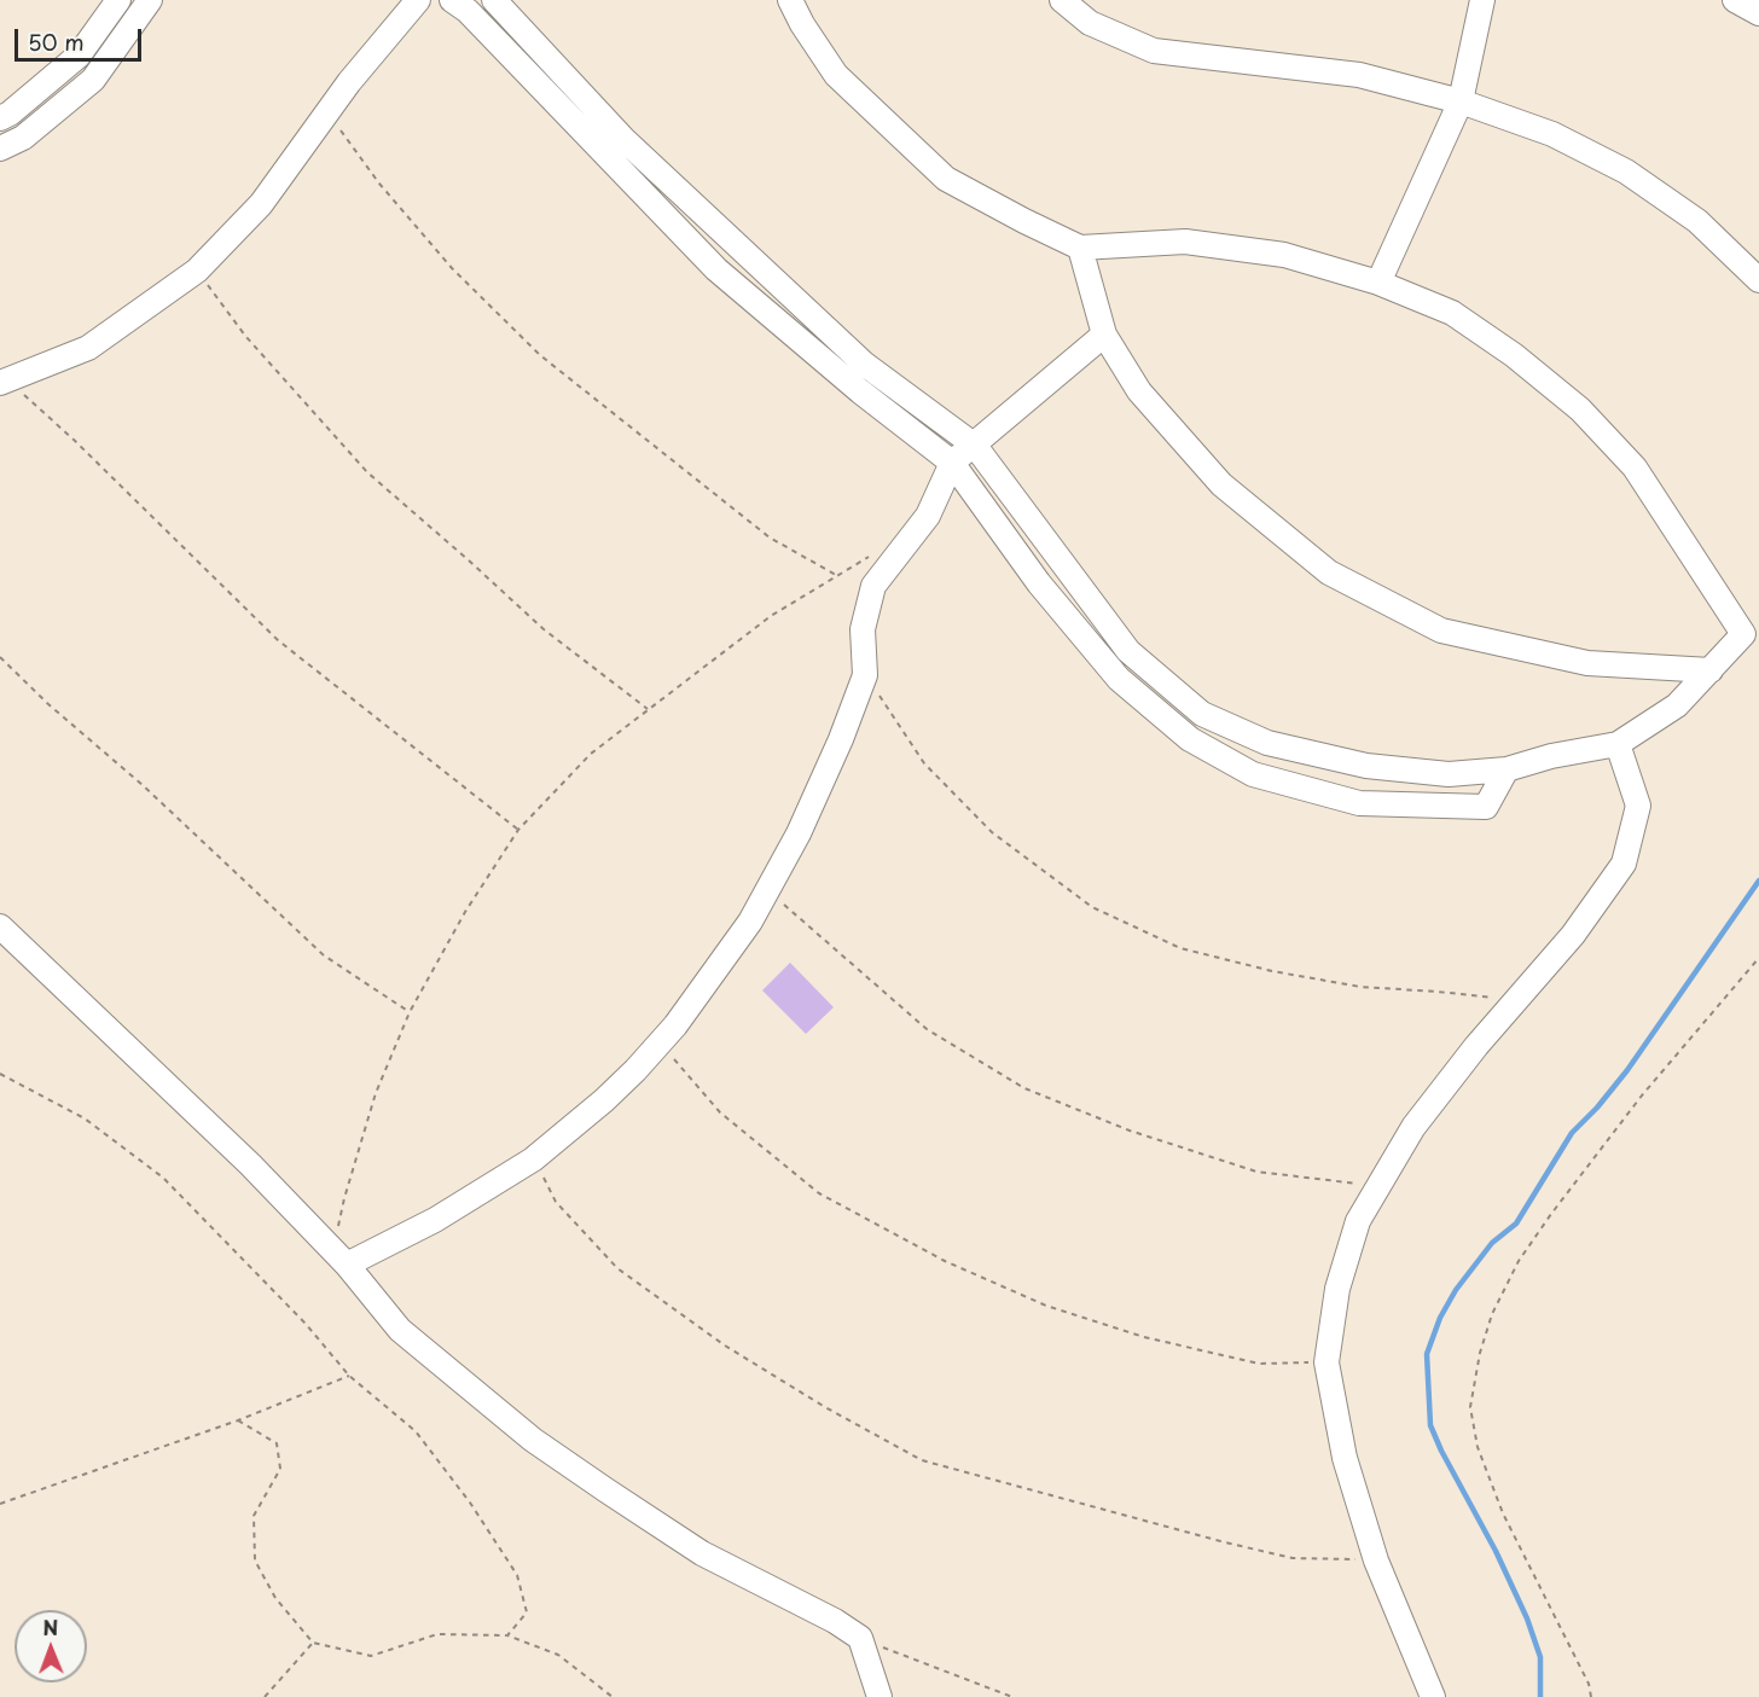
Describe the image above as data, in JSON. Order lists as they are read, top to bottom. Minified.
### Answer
{"scale_bar":"50 m","north":"top"}
